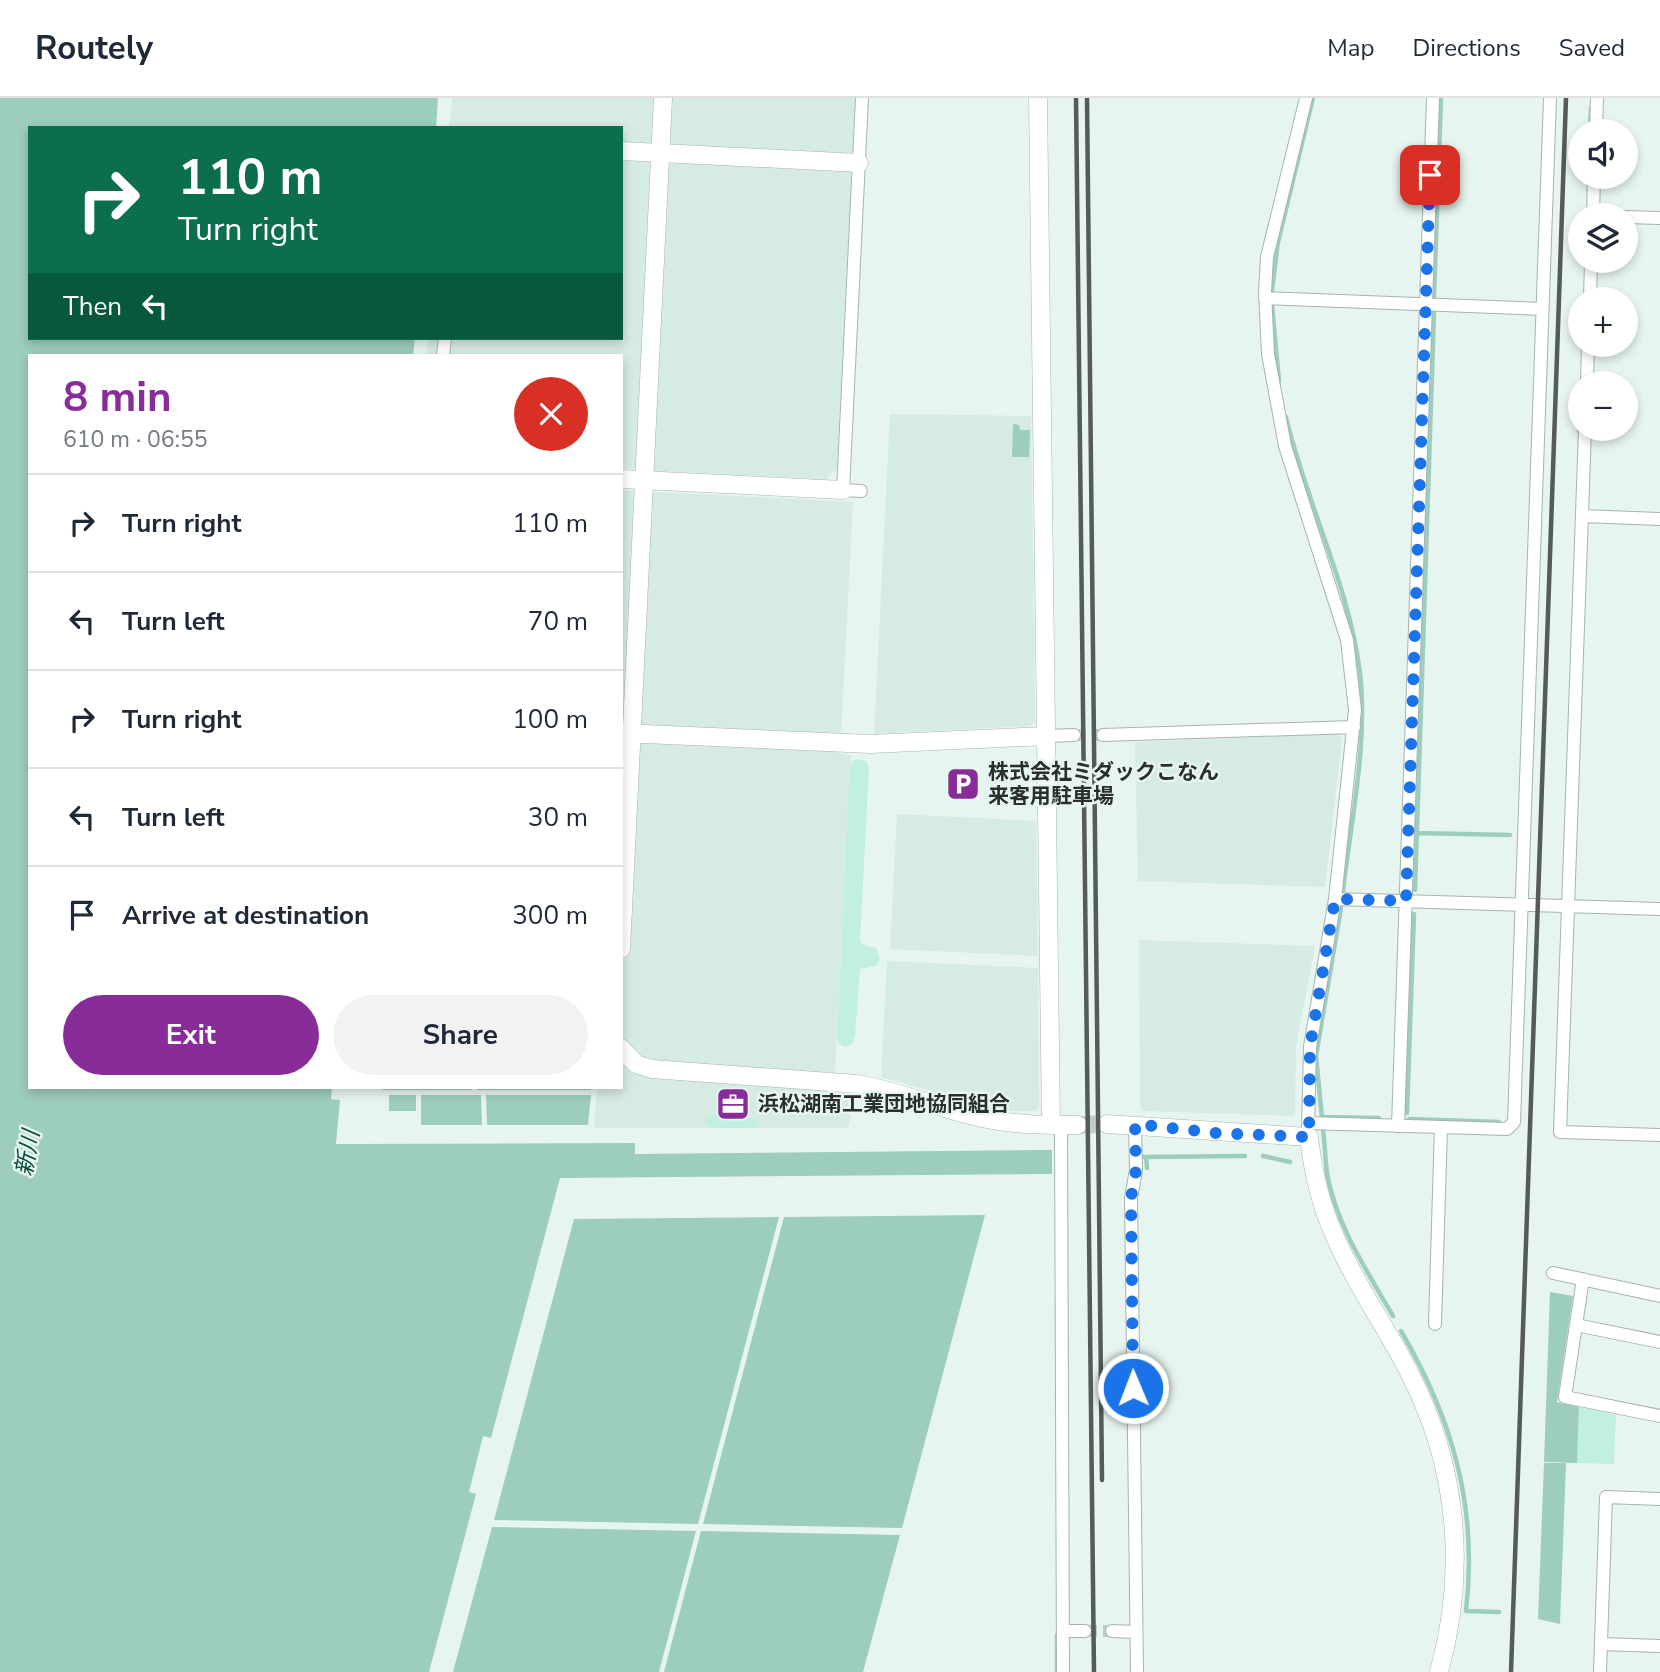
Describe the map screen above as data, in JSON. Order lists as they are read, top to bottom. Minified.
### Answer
{"water":["新川"],"places":{"parking":["株式会社ミダックこなん 来客用駐車場"],"office":["浜松湖南工業団地協同組合"]},"page":{"header":"Routely","nav":["Map","Directions","Saved"],"map_buttons":["+","−"],"turn":["110 m","Turn right"],"then":"Then","heading":["8 min","610 m · 06:55"],"list":[{"name":"Turn right","value":"110 m"},{"name":"Turn left","value":"70 m"},{"name":"Turn right","value":"100 m"},{"name":"Turn left","value":"30 m"},{"name":"Arrive at destination","value":"300 m"}],"buttons":["Exit","Share"]}}
